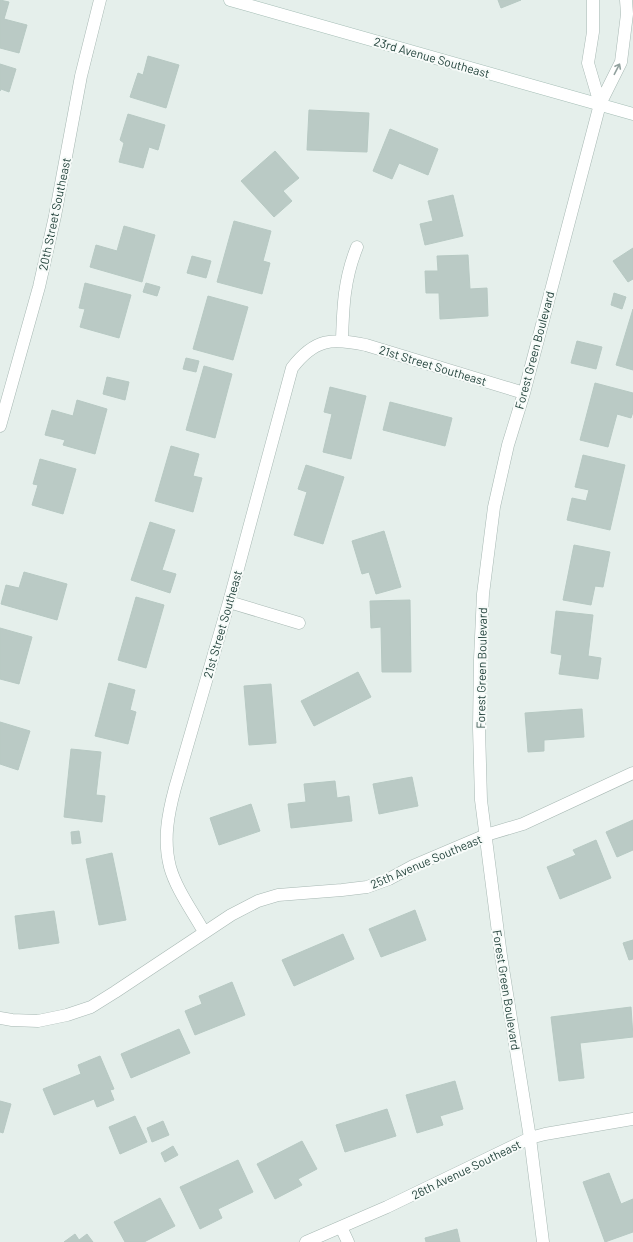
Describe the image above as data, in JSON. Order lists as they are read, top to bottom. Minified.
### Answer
{"streets":{"street":["23rd Avenue Southeast","20th Street Southeast","Forest Green Boulevard","21st Street Southeast","25th Avenue Southeast","26th Avenue Southeast"]},"crossings":[["23rd Avenue Southeast","Forest Green Boulevard"],["Forest Green Boulevard","21st Street Southeast"],["Forest Green Boulevard","25th Avenue Southeast"],["Forest Green Boulevard","26th Avenue Southeast"],["21st Street Southeast","25th Avenue Southeast"]]}
